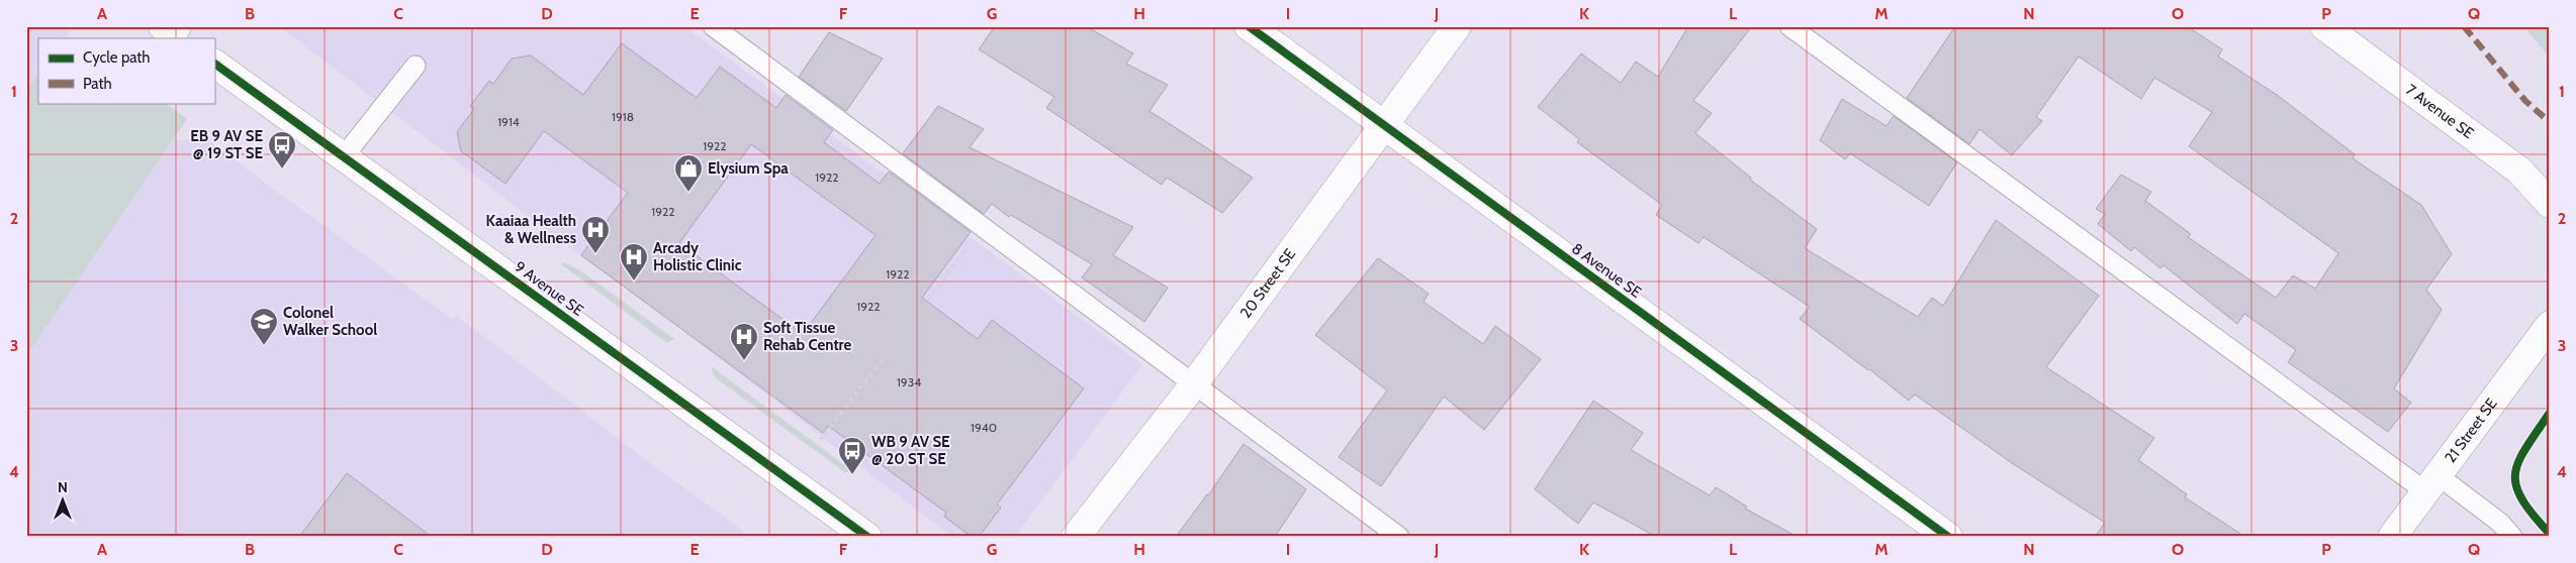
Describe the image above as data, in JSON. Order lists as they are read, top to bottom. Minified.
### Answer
{"streets":{"street":["7 Avenue SE","8 Avenue SE","20 Street SE","9 Avenue SE","21 Street SE"]},"crossings":[["8 Avenue SE","20 Street SE"]],"places":{"bus stop":["EB 9 AV SE @ 19 ST SE","WB 9 AV SE @ 20 ST SE"],"shop":["Elysium Spa"],"hospital":["Kaaiaa Health & Wellness","Arcady Holistic Clinic","Soft Tissue Rehab Centre"],"school or university":["Colonel Walker School"]},"house_numbers":["1918","1914","1922","1922","1922","1922","1922","1934","1940"],"legend":["Cycle path","Path"],"north":"top","grid":{"columns":["A","B","C","D","E","F","G","H","I","J","K","L","M","N","O","P","Q"],"rows":["1","2","3","4"]}}
